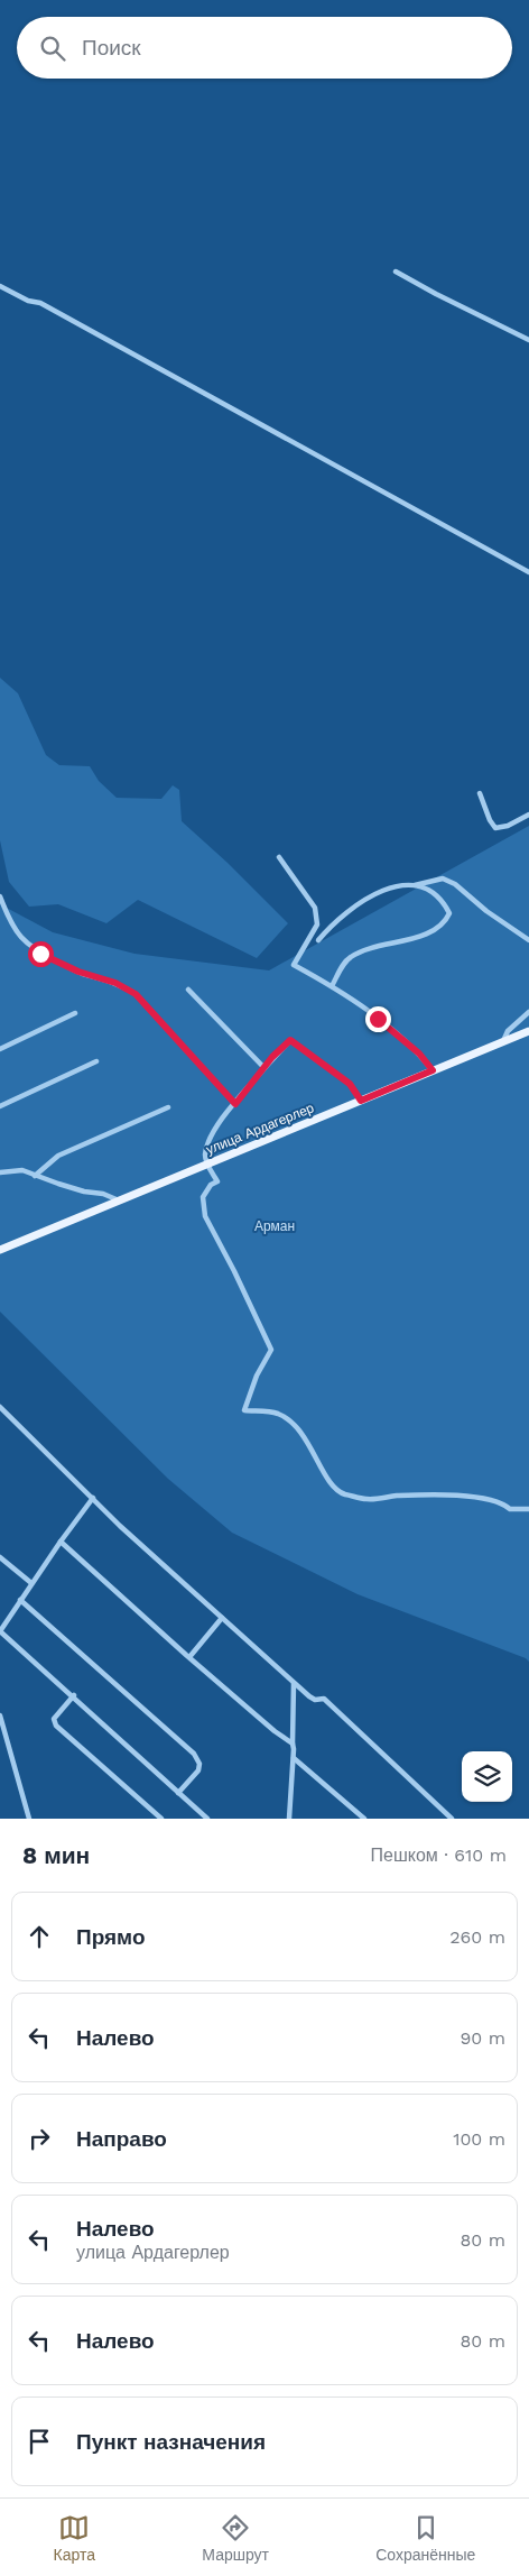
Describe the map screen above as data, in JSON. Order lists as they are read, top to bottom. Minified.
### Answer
{"streets":{"main road":["улица Ардагерлер"]},"parks":["Арман"],"page":{"search":"Поиск","heading":["8 мин","Пешком · 610 m"],"list":[["Прямо","260 m"],["Налево","90 m"],["Направо","100 m"],["Налево","улица Ардагерлер","80 m"],["Налево","80 m"],"Пункт назначения"],"nav":["Карта","Маршрут","Сохранённые"]}}
